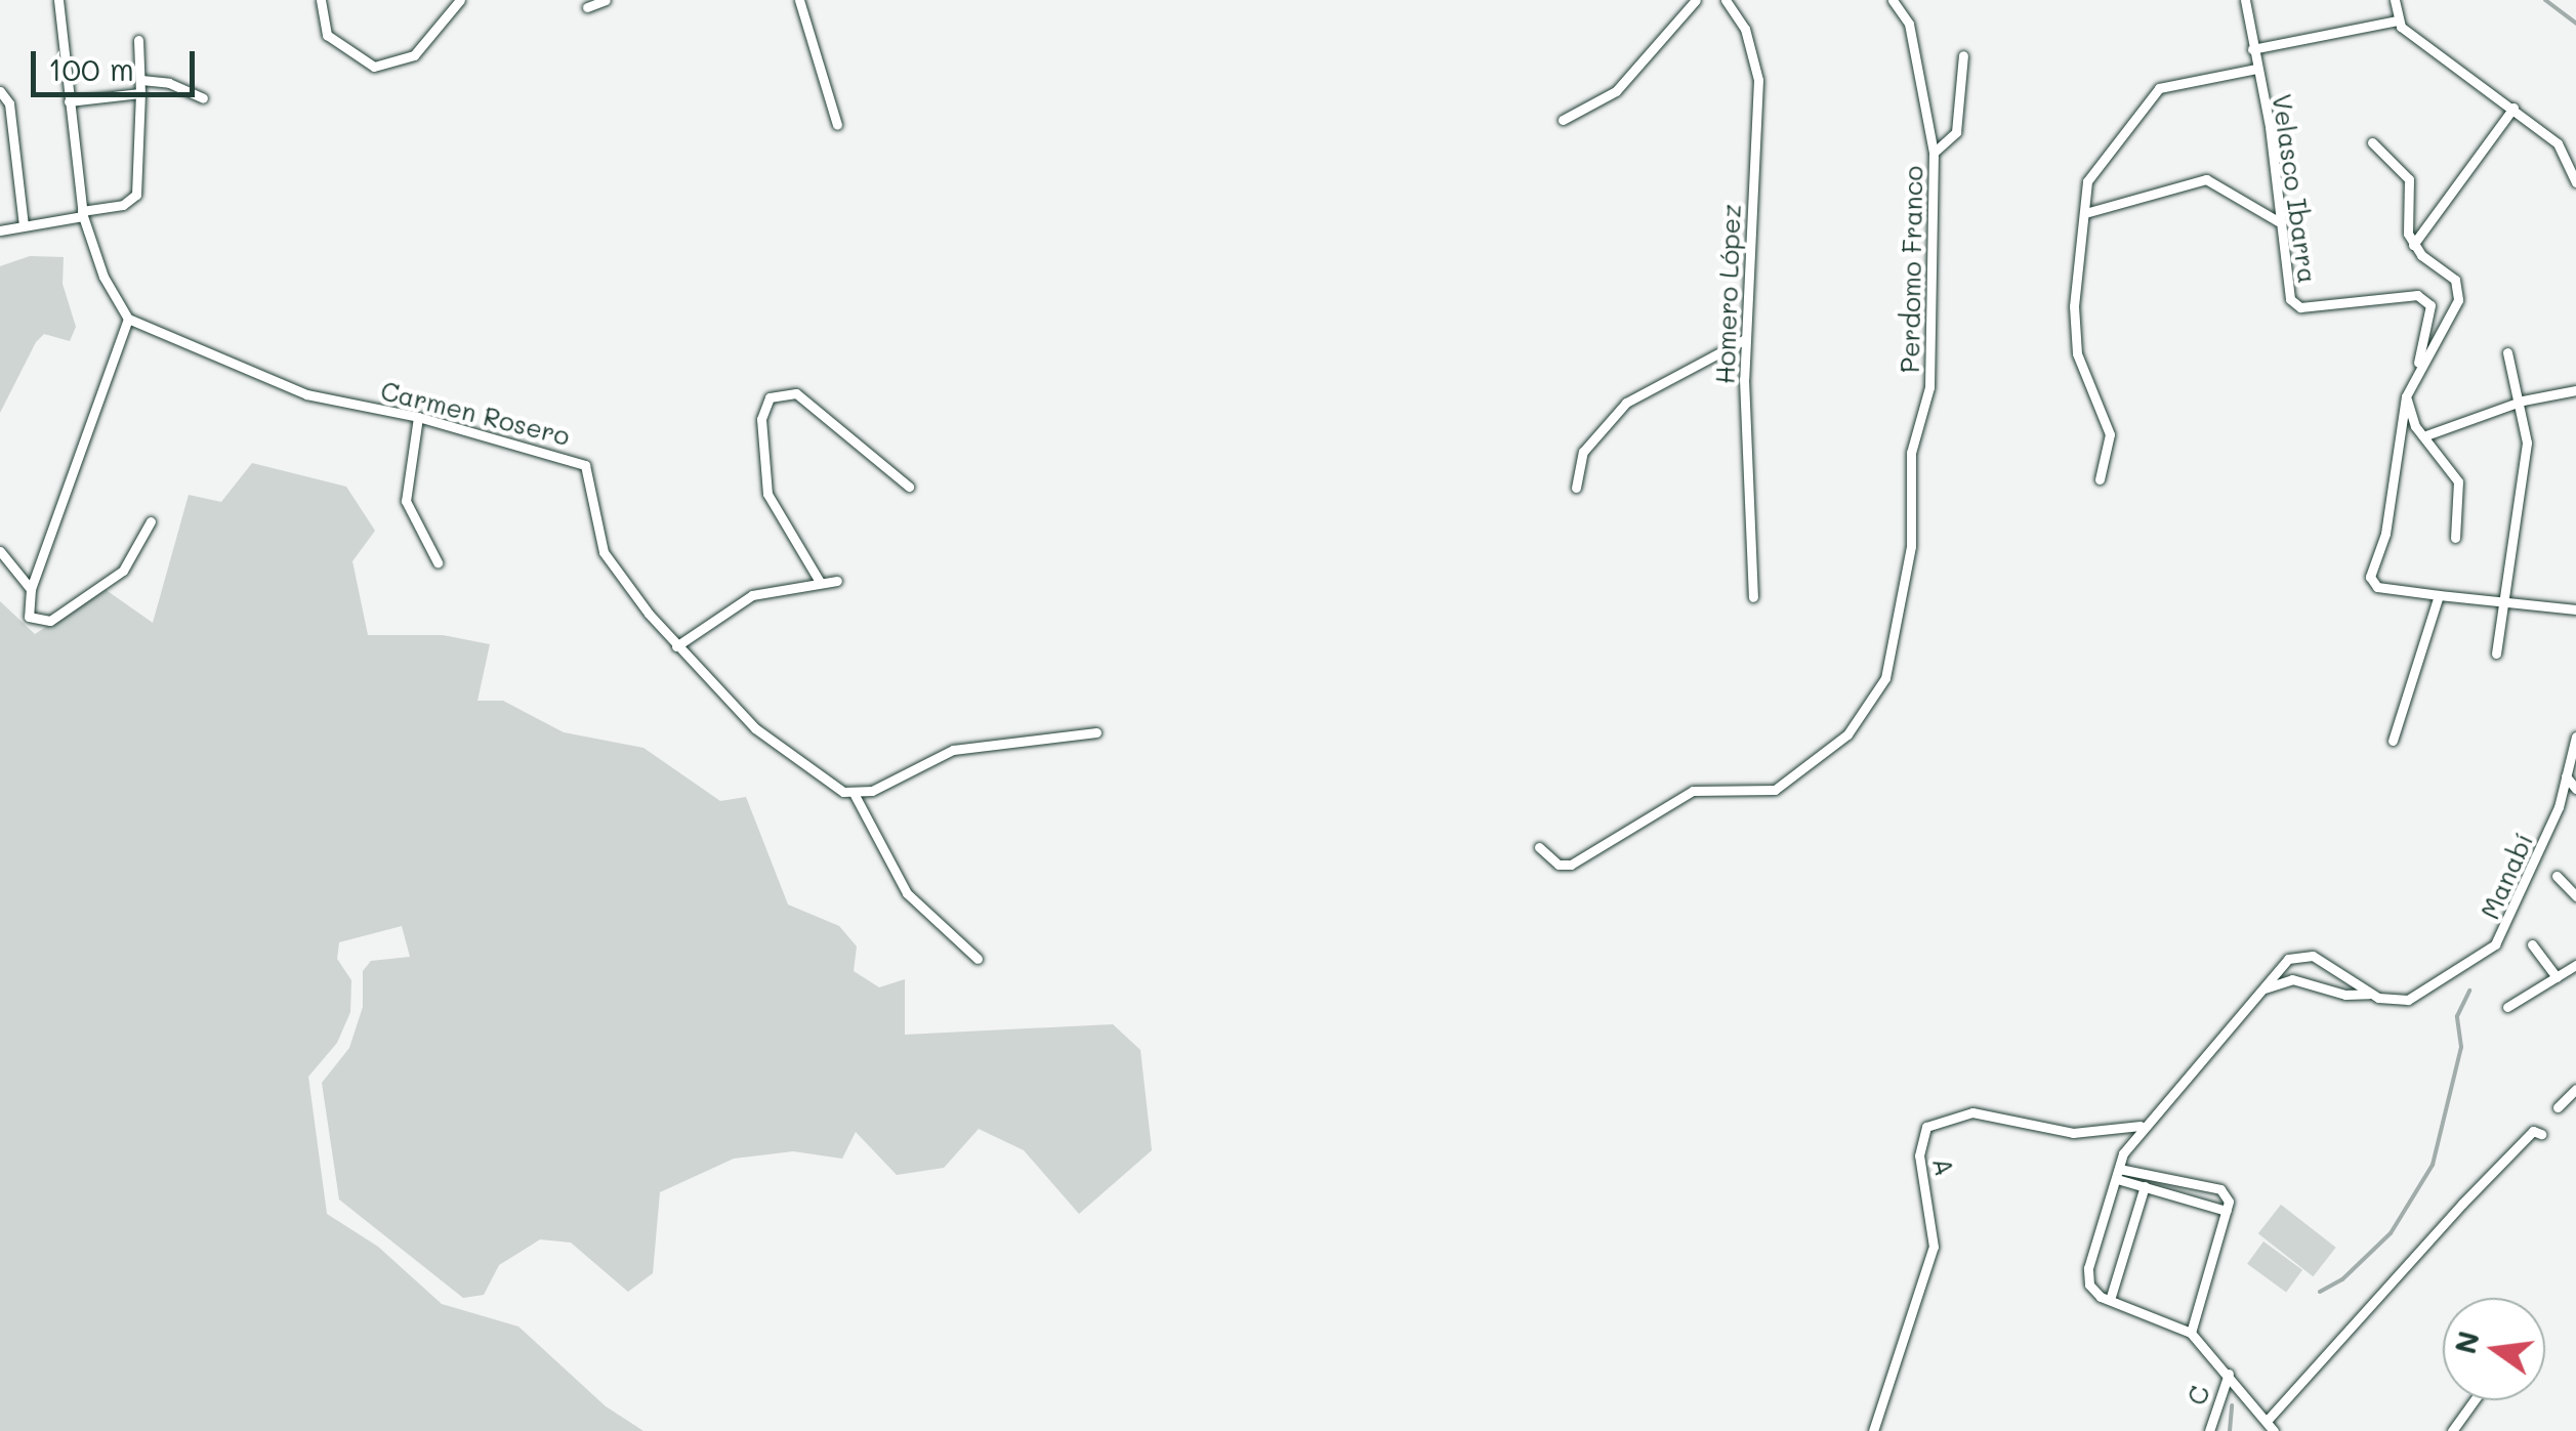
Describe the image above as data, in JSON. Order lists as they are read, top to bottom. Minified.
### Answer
{"streets":{"street":["Velasco Ibarra","Perdomo Franco","Homero López","Carmen Rosero","Manabí","A","C"]},"scale_bar":"100 m","north":"left"}
